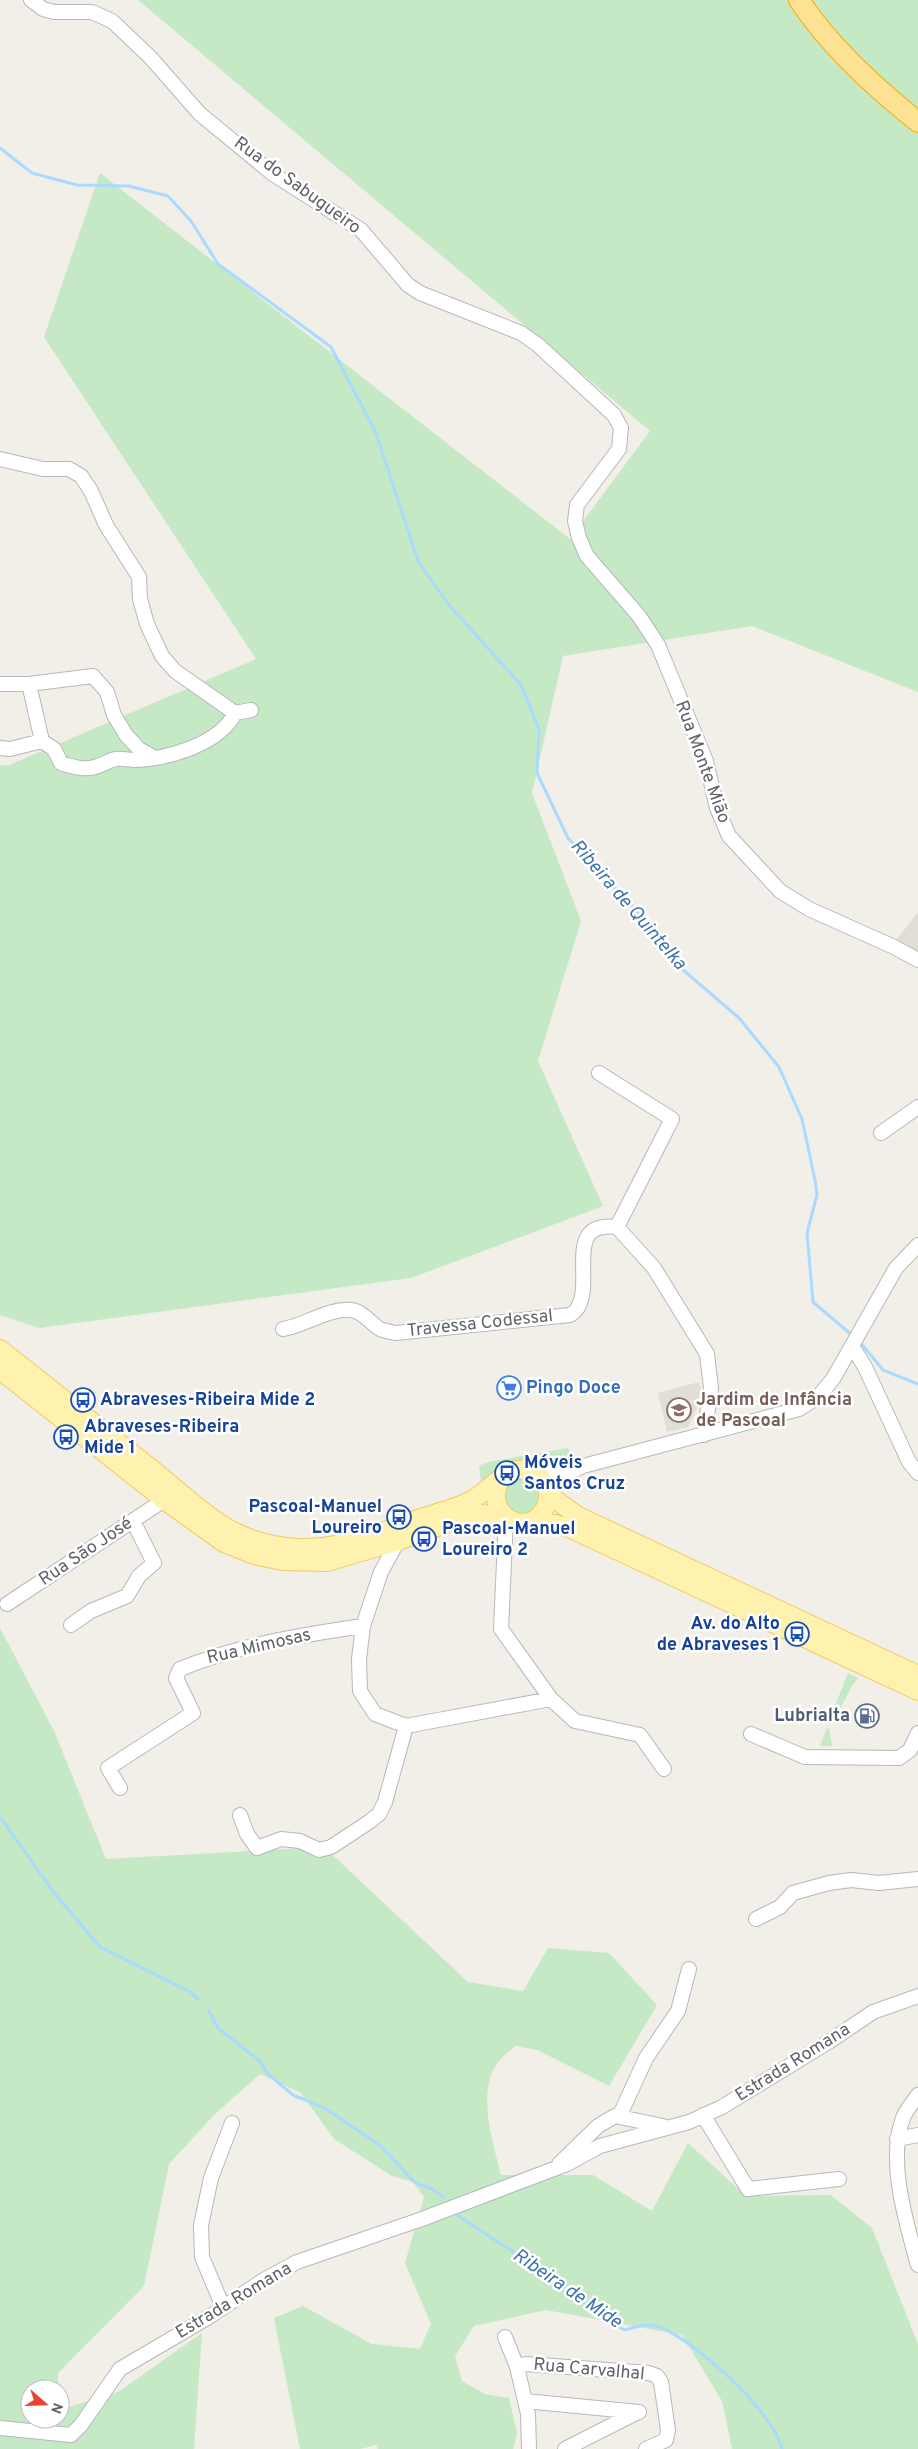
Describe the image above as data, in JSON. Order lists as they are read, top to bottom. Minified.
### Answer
{"streets":{"street":["Rua do Sabugueiro","Rua Monte Mião","Travessa Codessal","Rua São José","Rua Mimosas","Estrada Romana","Rua Carvalhal"]},"crossings":[["Rua do Sabugueiro","Rua Monte Mião"]],"water":["Ribeira de Quintelka","Ribeira de Mide"],"places":{"supermarket":["Pingo Doce"],"bus stop":["Abraveses-Ribeira Mide 2","Abraveses-Ribeira Mide 1","Móveis Santos Cruz","Pascoal-Manuel Loureiro","Pascoal-Manuel Loureiro 2","Av. do Alto de Abraveses 1"],"school or university":["Jardim de Infância de Pascoal"],"fuel station":["Lubrialta"]},"north":"right"}
